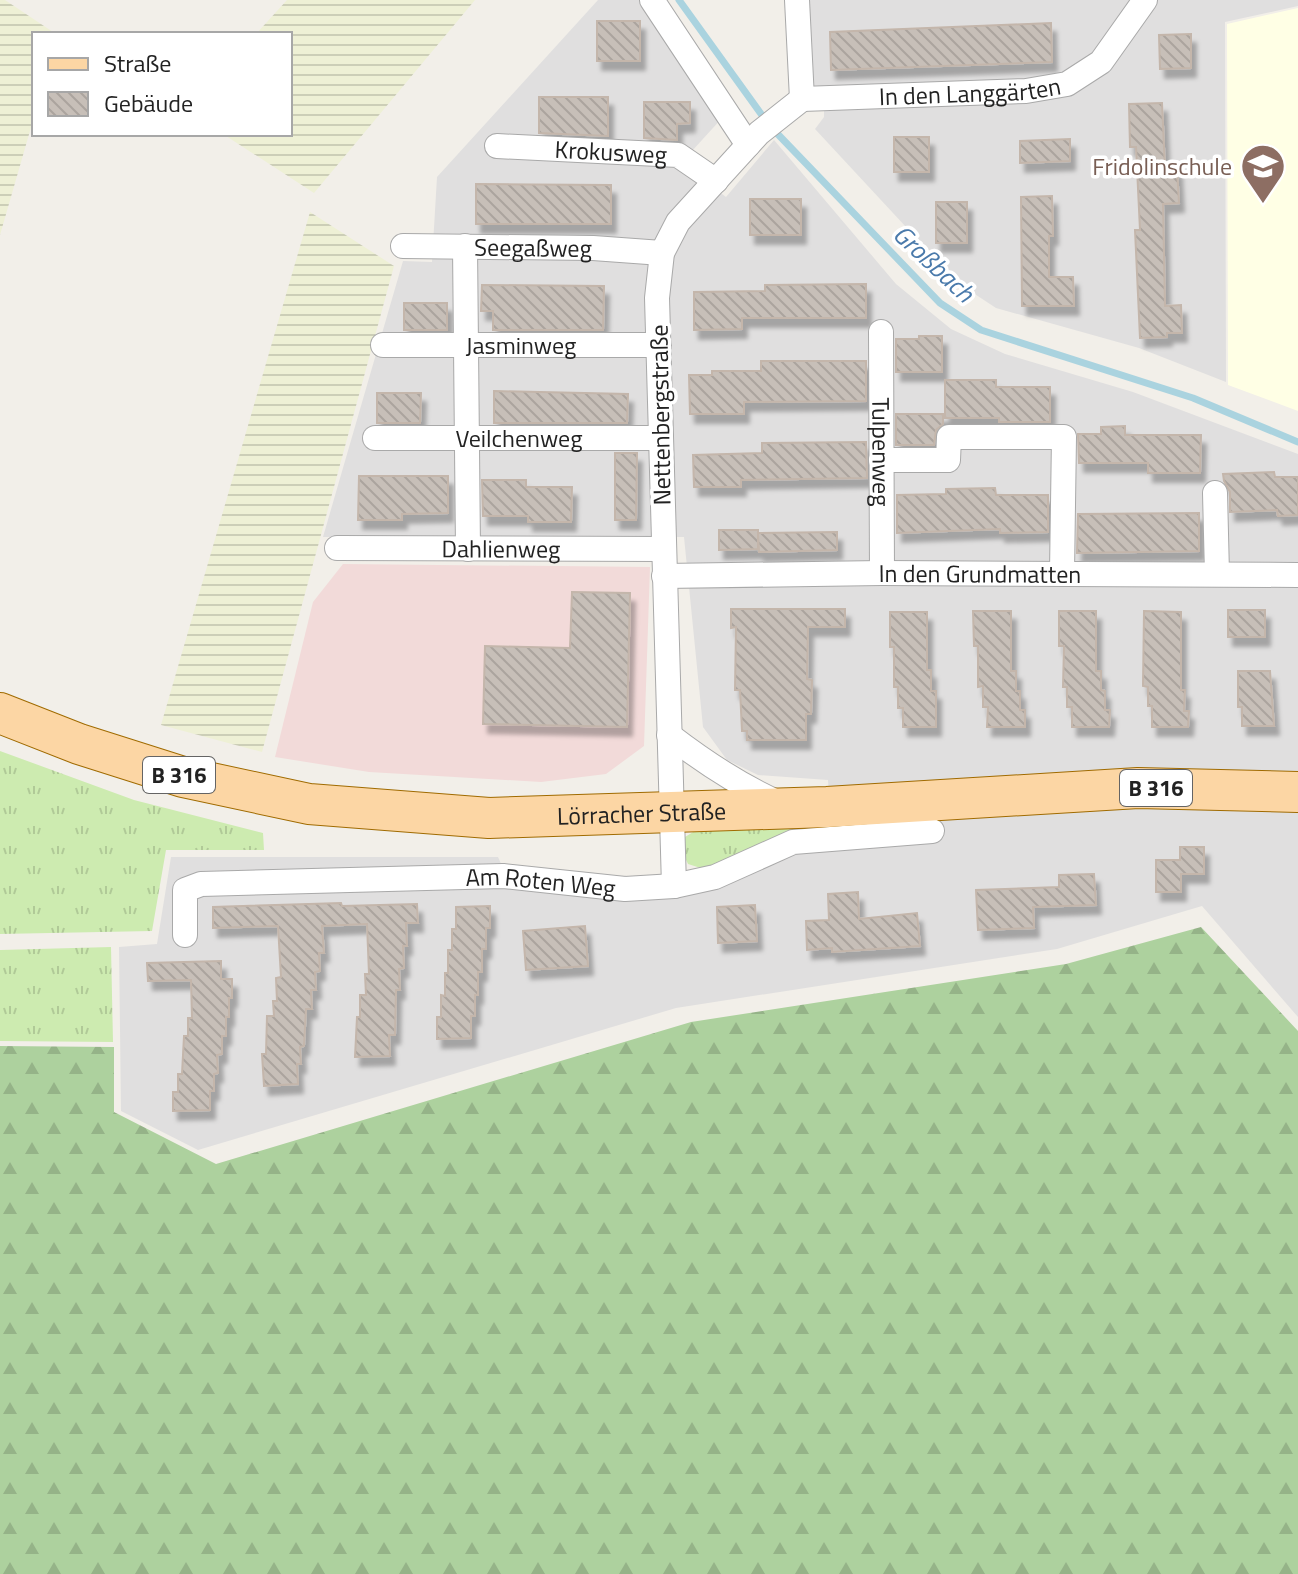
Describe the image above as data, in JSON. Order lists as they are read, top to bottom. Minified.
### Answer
{"streets":{"main road":["B 316","Lörracher Straße"],"street":["In den Langgärten","Krokusweg","Seegaßweg","Jasminweg","Nettenbergstraße","Veilchenweg","Tulpenweg","Dahlienweg","In den Grundmatten","Am Roten Weg"]},"crossings":[["In den Langgärten","Nettenbergstraße"],["Krokusweg","Nettenbergstraße"],["Seegaßweg","Nettenbergstraße"],["Jasminweg","Nettenbergstraße"],["Nettenbergstraße","Veilchenweg"],["Nettenbergstraße","Dahlienweg"],["Nettenbergstraße","In den Grundmatten"],["Nettenbergstraße","Lörracher Straße"],["Nettenbergstraße","Am Roten Weg"],["Tulpenweg","In den Grundmatten"]],"water":["Großbach"],"places":{"school or university":["Fridolinschule"]},"legend":["Straße","Gebäude"]}
